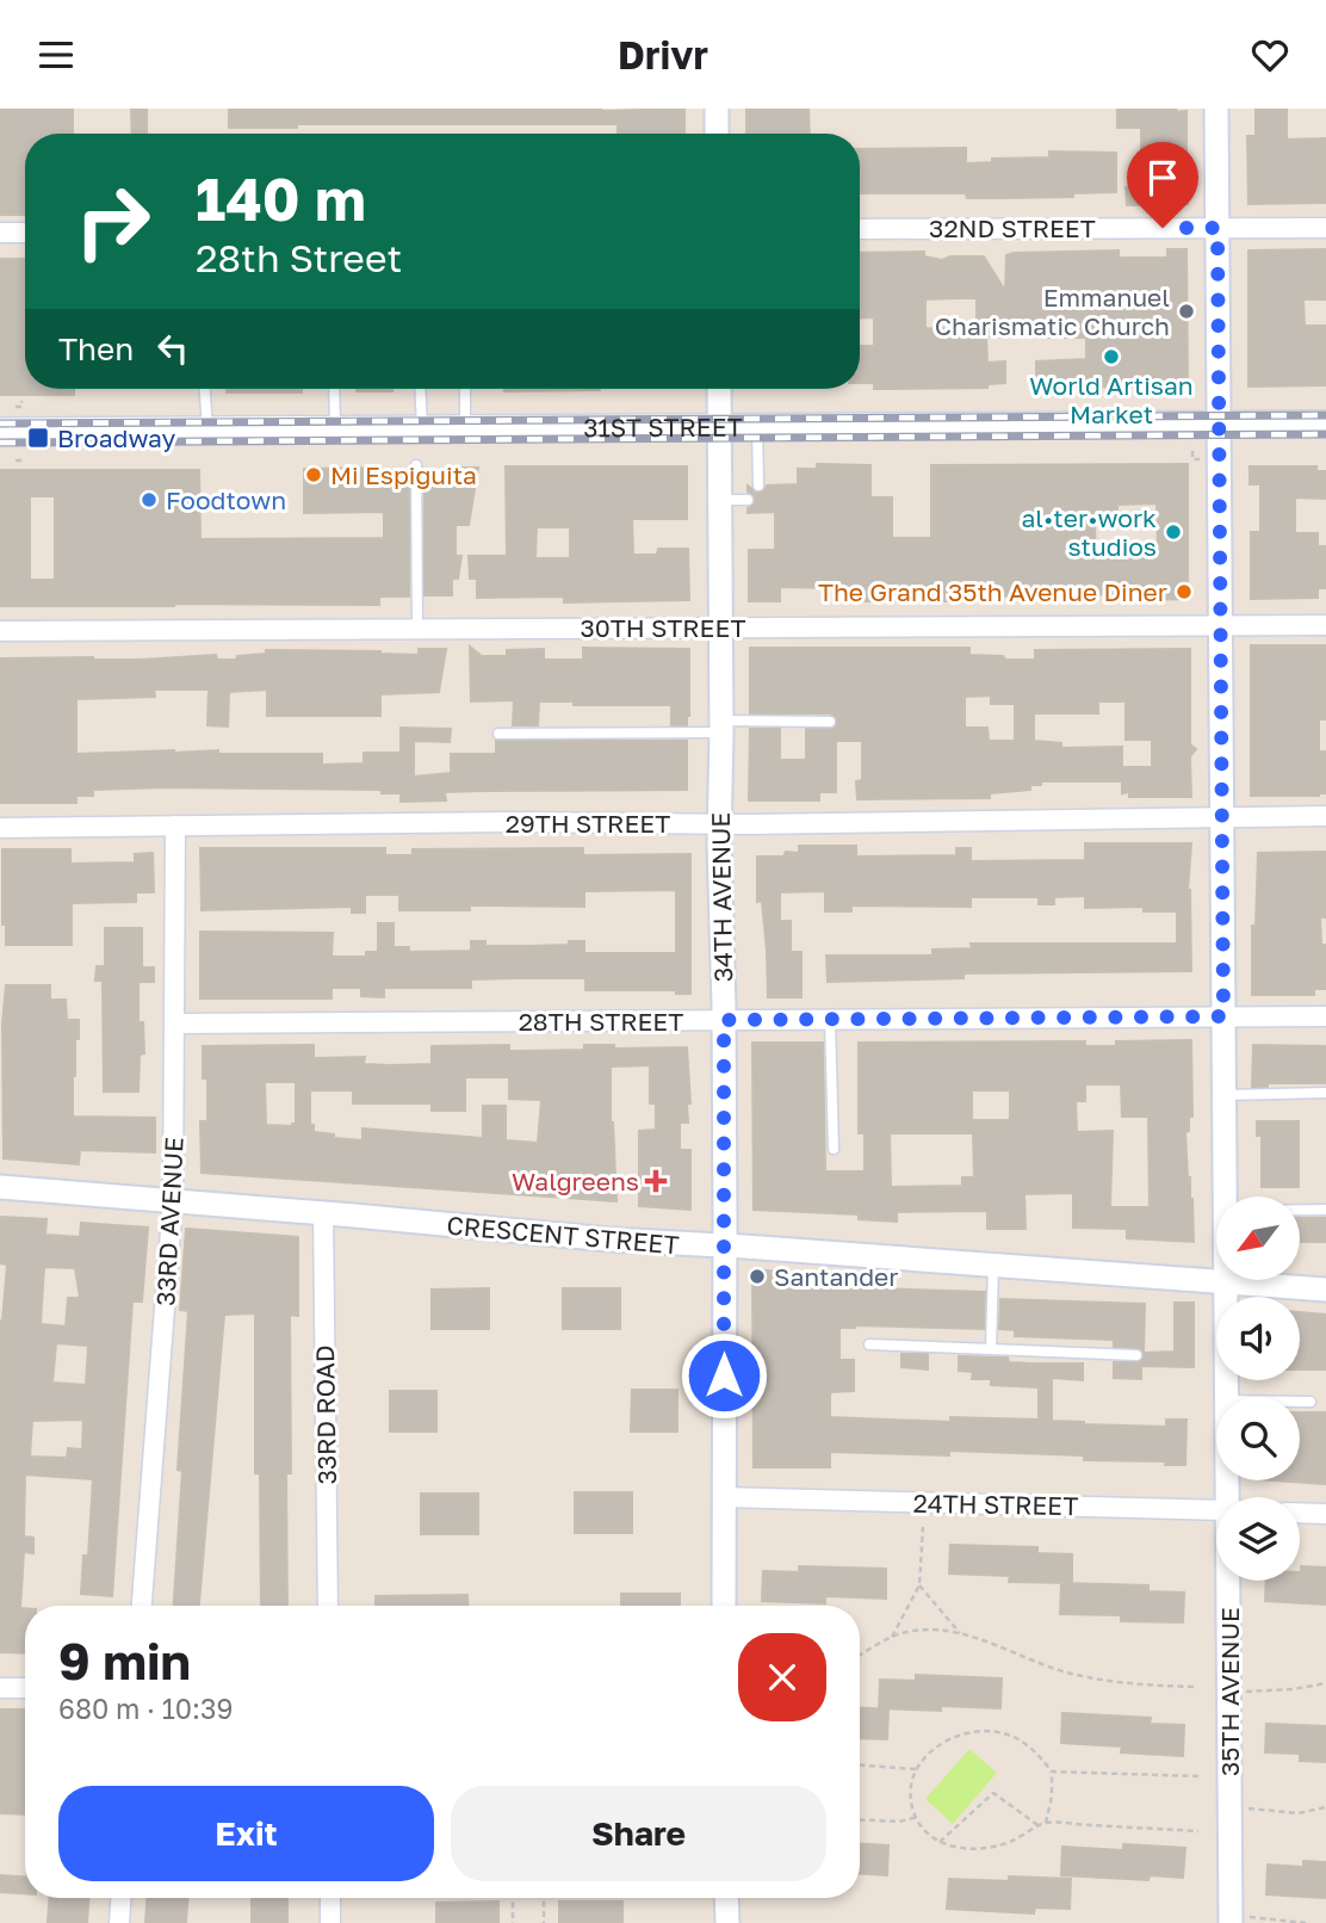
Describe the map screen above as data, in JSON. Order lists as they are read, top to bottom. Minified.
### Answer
{"streets":{"main road":["31ST STREET"],"street":["32ND STREET","30TH STREET","29TH STREET","34TH AVENUE","28TH STREET","33RD AVENUE","CRESCENT STREET","33RD ROAD","24TH STREET","35TH AVENUE"]},"crossings":[["32ND STREET","35TH AVENUE"],["31ST STREET","34TH AVENUE"],["31ST STREET","35TH AVENUE"],["30TH STREET","34TH AVENUE"],["30TH STREET","35TH AVENUE"],["29TH STREET","34TH AVENUE"],["29TH STREET","33RD AVENUE"],["29TH STREET","35TH AVENUE"],["34TH AVENUE","28TH STREET"],["34TH AVENUE","CRESCENT STREET"],["34TH AVENUE","24TH STREET"],["28TH STREET","33RD AVENUE"],["28TH STREET","35TH AVENUE"],["33RD AVENUE","CRESCENT STREET"],["CRESCENT STREET","33RD ROAD"],["CRESCENT STREET","35TH AVENUE"]],"places":{"other":["Emmanuel Charismatic Church","World Artisan Market","Mi Espiguita","Foodtown","al•ter•work studios","The Grand 35th Avenue Diner","Santander"],"transit":["Broadway"],"health":["Walgreens"]},"north":"bottom left","page":{"header":"Drivr","turn":["140 m","28th Street"],"then":"Then","heading":["9 min","680 m · 10:39"],"buttons":["Exit","Share"]}}
